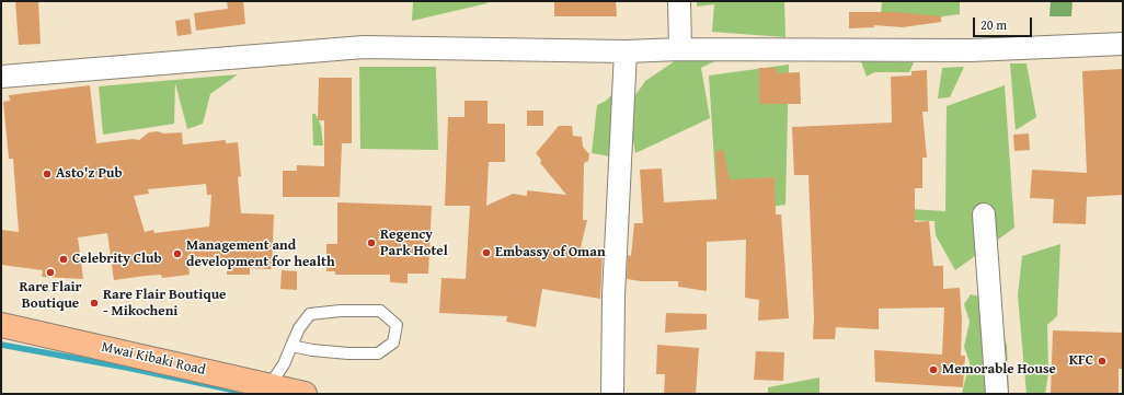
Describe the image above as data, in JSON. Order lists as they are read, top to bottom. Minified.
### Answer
{"streets":{"main road":["Mwai Kibaki Road"]},"places":["Asto'z Pub","Regency Park Hotel","Embassy of Oman","Management and development for health","Celebrity Club","Rare Flair Boutique","Rare Flair Boutique - Mikocheni","KFC","Memorable House"],"scale_bar":"20 m"}
